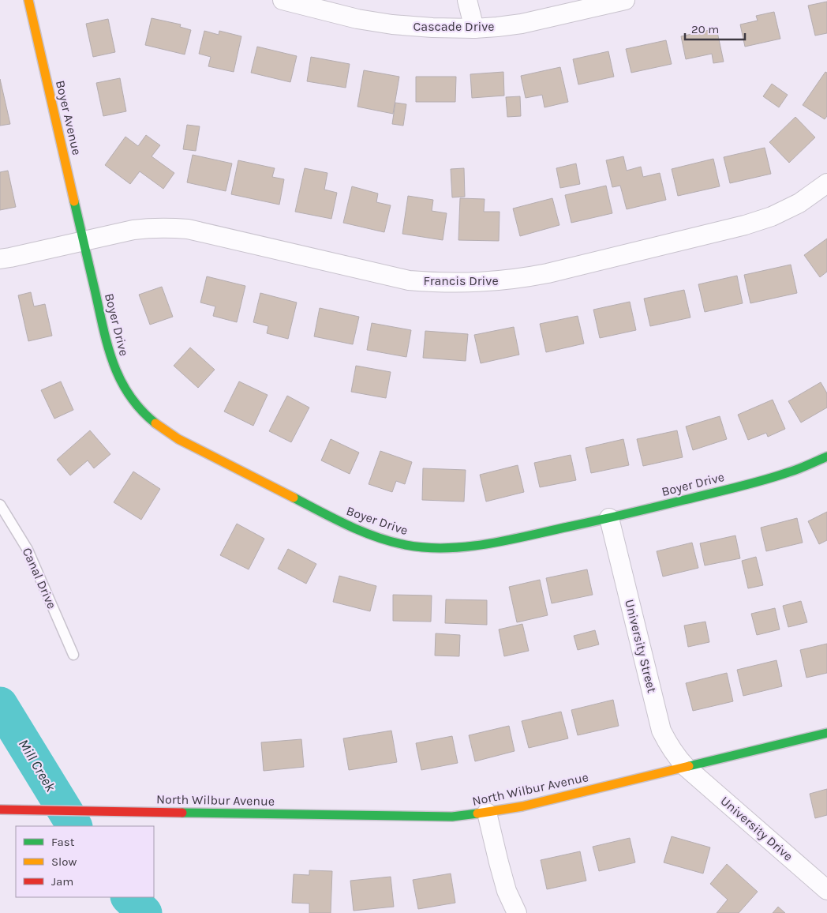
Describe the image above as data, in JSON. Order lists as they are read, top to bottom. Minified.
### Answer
{"streets":{"street":["Cascade Drive","Boyer Avenue","Francis Drive","Boyer Drive","University Street","North Wilbur Avenue","University Drive"],"lane":["Canal Drive"]},"crossings":[["Boyer Avenue","Francis Drive"],["Boyer Avenue","Boyer Drive"],["Francis Drive","Boyer Drive"],["Boyer Drive","University Street"],["University Street","North Wilbur Avenue"],["University Street","University Drive"],["North Wilbur Avenue","University Drive"]],"water":["Mill Creek"],"legend":["Fast","Slow","Jam"],"scale_bar":"20 m"}
